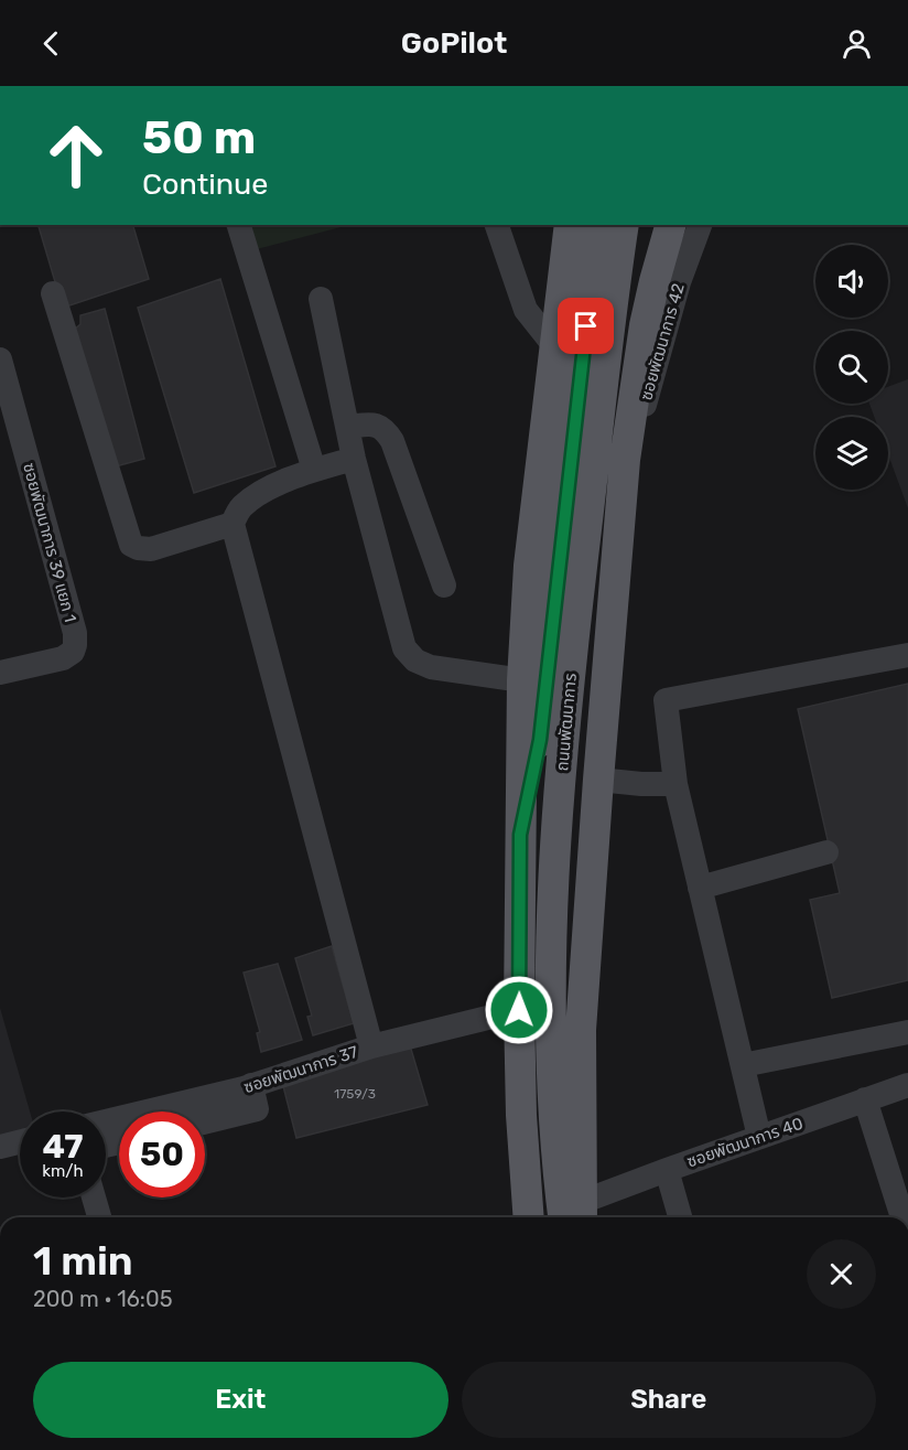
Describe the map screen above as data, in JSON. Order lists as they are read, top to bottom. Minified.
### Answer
{"streets":{"main road":["ถนนพัฒนาการ"],"street":["ซอยพัฒนาการ 42","ซอยพัฒนาการ 39 แยก 1","ซอยพัฒนาการ 37","ซอยพัฒนาการ 40"]},"crossings":[["ถนนพัฒนาการ","ซอยพัฒนาการ 40"]],"house_numbers":["1759/3"],"page":{"header":"GoPilot","turn":["50 m","Continue"],"speed":"47 km/h","limit":"50","heading":["1 min","200 m · 16:05"],"buttons":["Exit","Share"]}}
